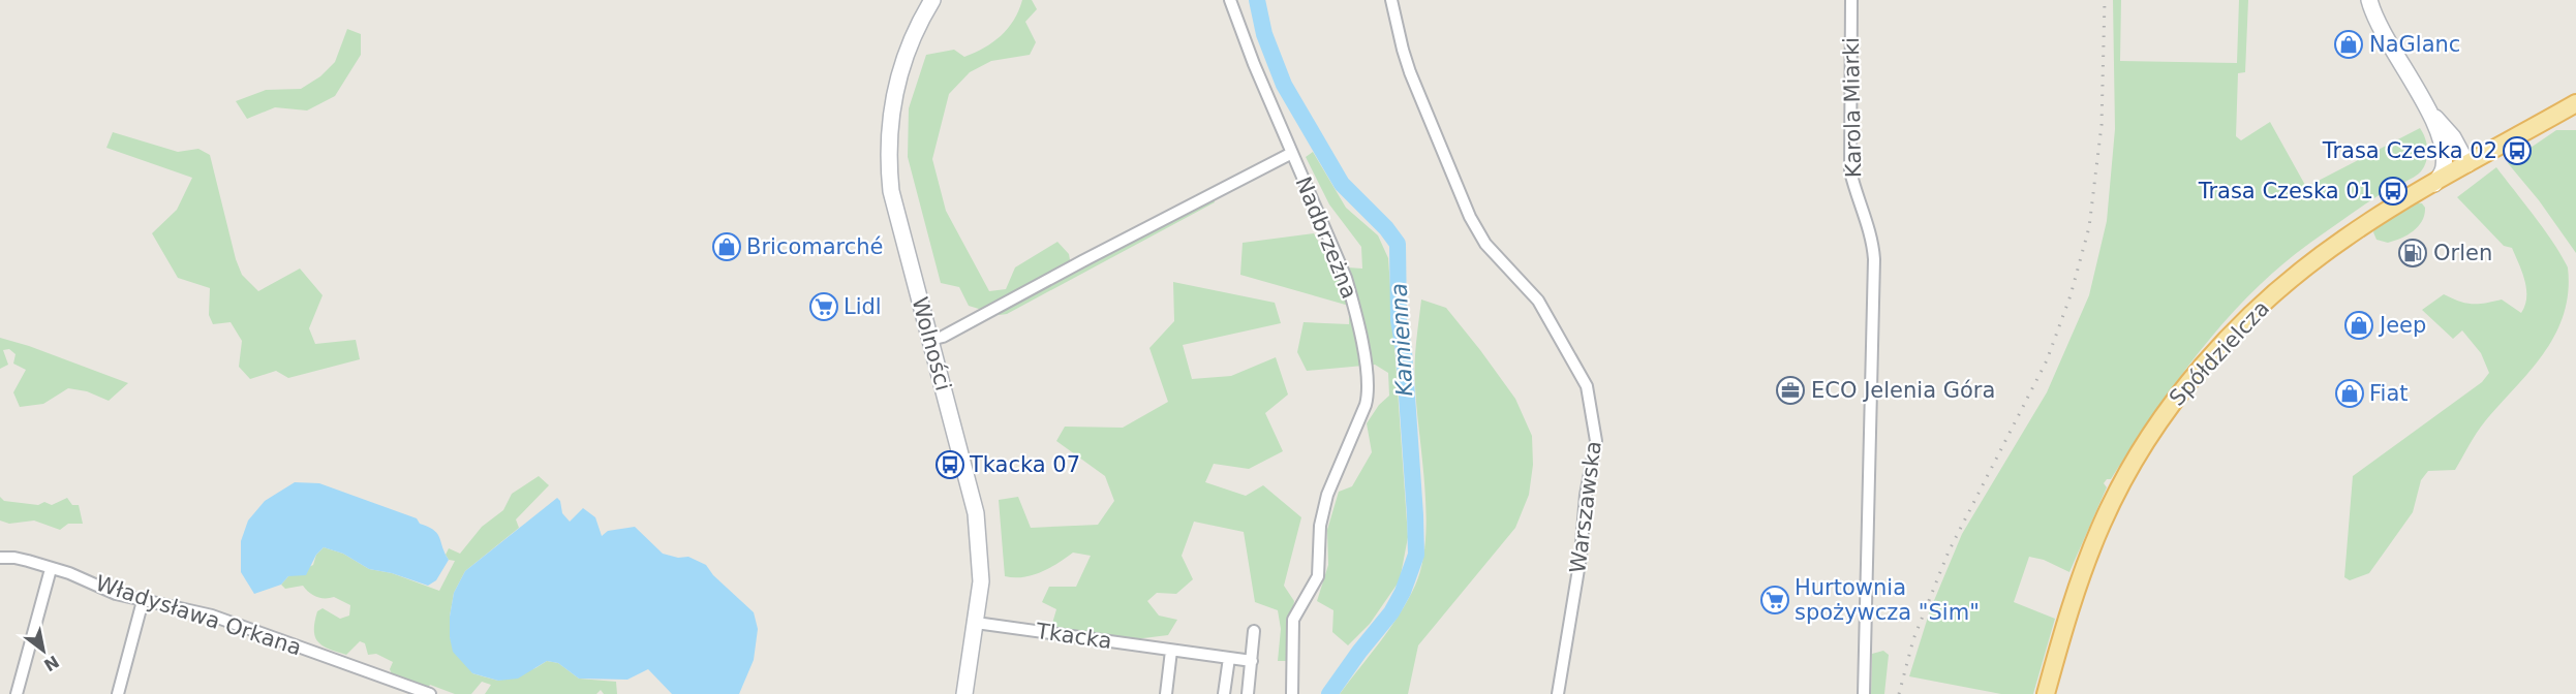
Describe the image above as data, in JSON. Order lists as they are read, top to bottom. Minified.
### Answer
{"streets":{"main road":["Spółdzielcza"],"street":["Karola Miarki","Nadbrzeżna","Wolności","Warszawska","Władysława Orkana","Tkacka"]},"crossings":[["Wolności","Tkacka"]],"water":["Kamienna"],"places":{"shop":["NaGlanc","Bricomarché","Jeep","Fiat"],"bus stop":["Trasa Czeska 02","Trasa Czeska 01","Tkacka 07"],"fuel station":["Orlen"],"supermarket":["Lidl","Hurtownia spożywcza \"Sim\""],"office":["ECO Jelenia Góra"]},"north":"bottom right"}
